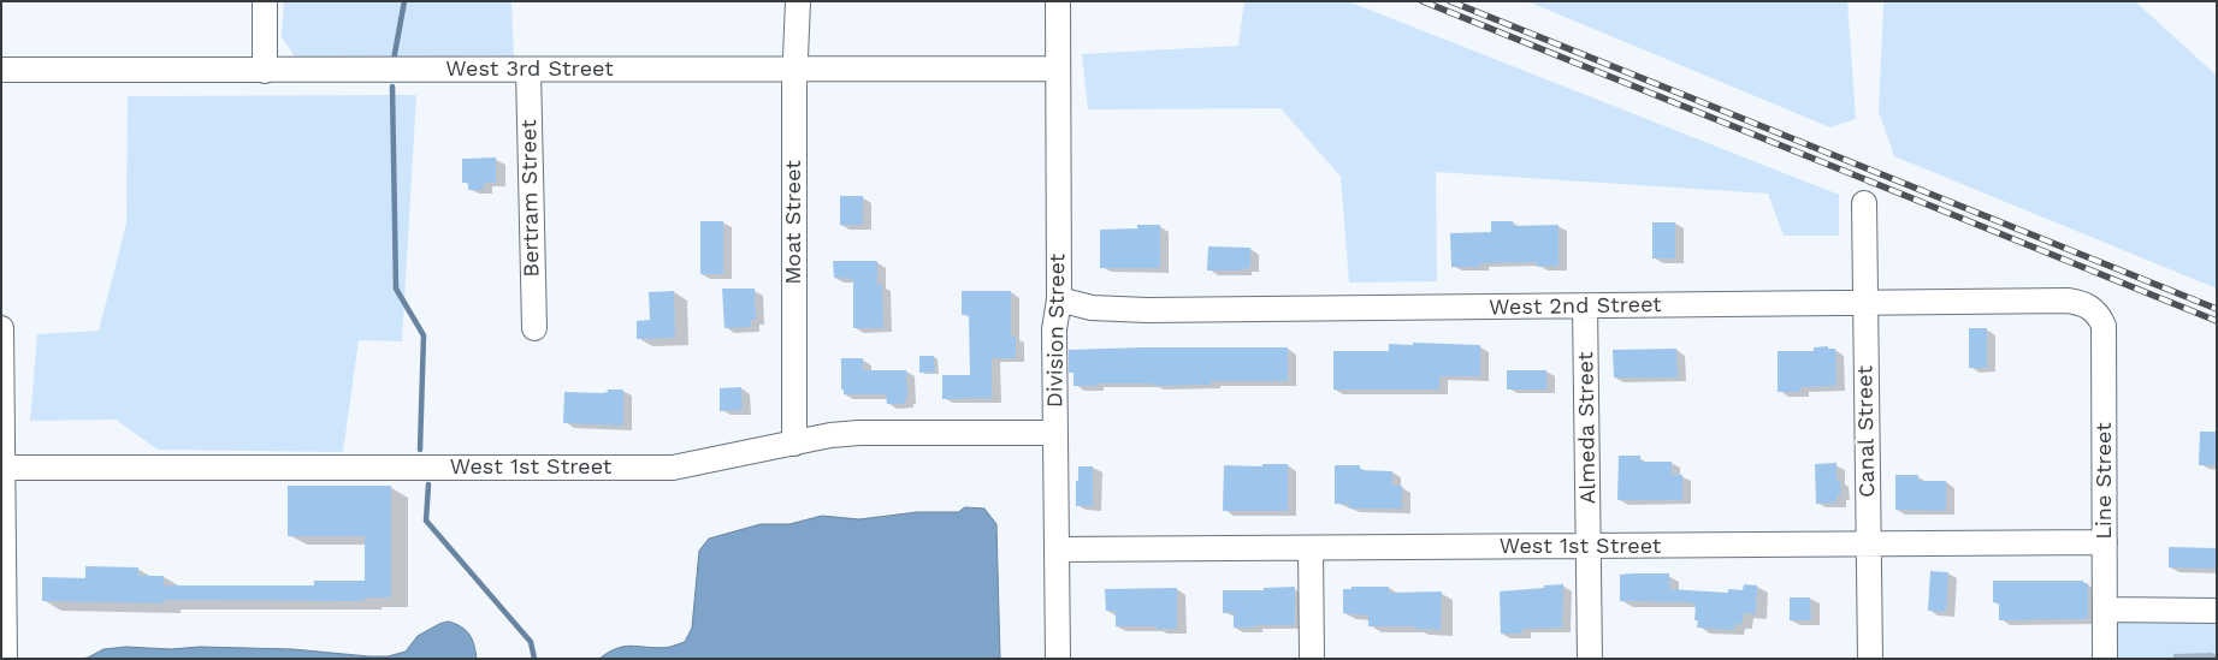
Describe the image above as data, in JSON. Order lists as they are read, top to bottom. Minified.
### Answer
{"streets":{"street":["West 3rd Street","Bertram Street","Moat Street","West 2nd Street","Division Street","Almeda Street","Canal Street","West 1st Street","Line Street"]},"crossings":[["West 3rd Street","Bertram Street"],["West 3rd Street","Moat Street"],["West 3rd Street","Division Street"],["Moat Street","West 1st Street"],["West 2nd Street","Division Street"],["West 2nd Street","Almeda Street"],["West 2nd Street","Canal Street"],["West 2nd Street","Line Street"],["Division Street","West 1st Street"],["Almeda Street","West 1st Street"],["Canal Street","West 1st Street"],["West 1st Street","Line Street"]]}
